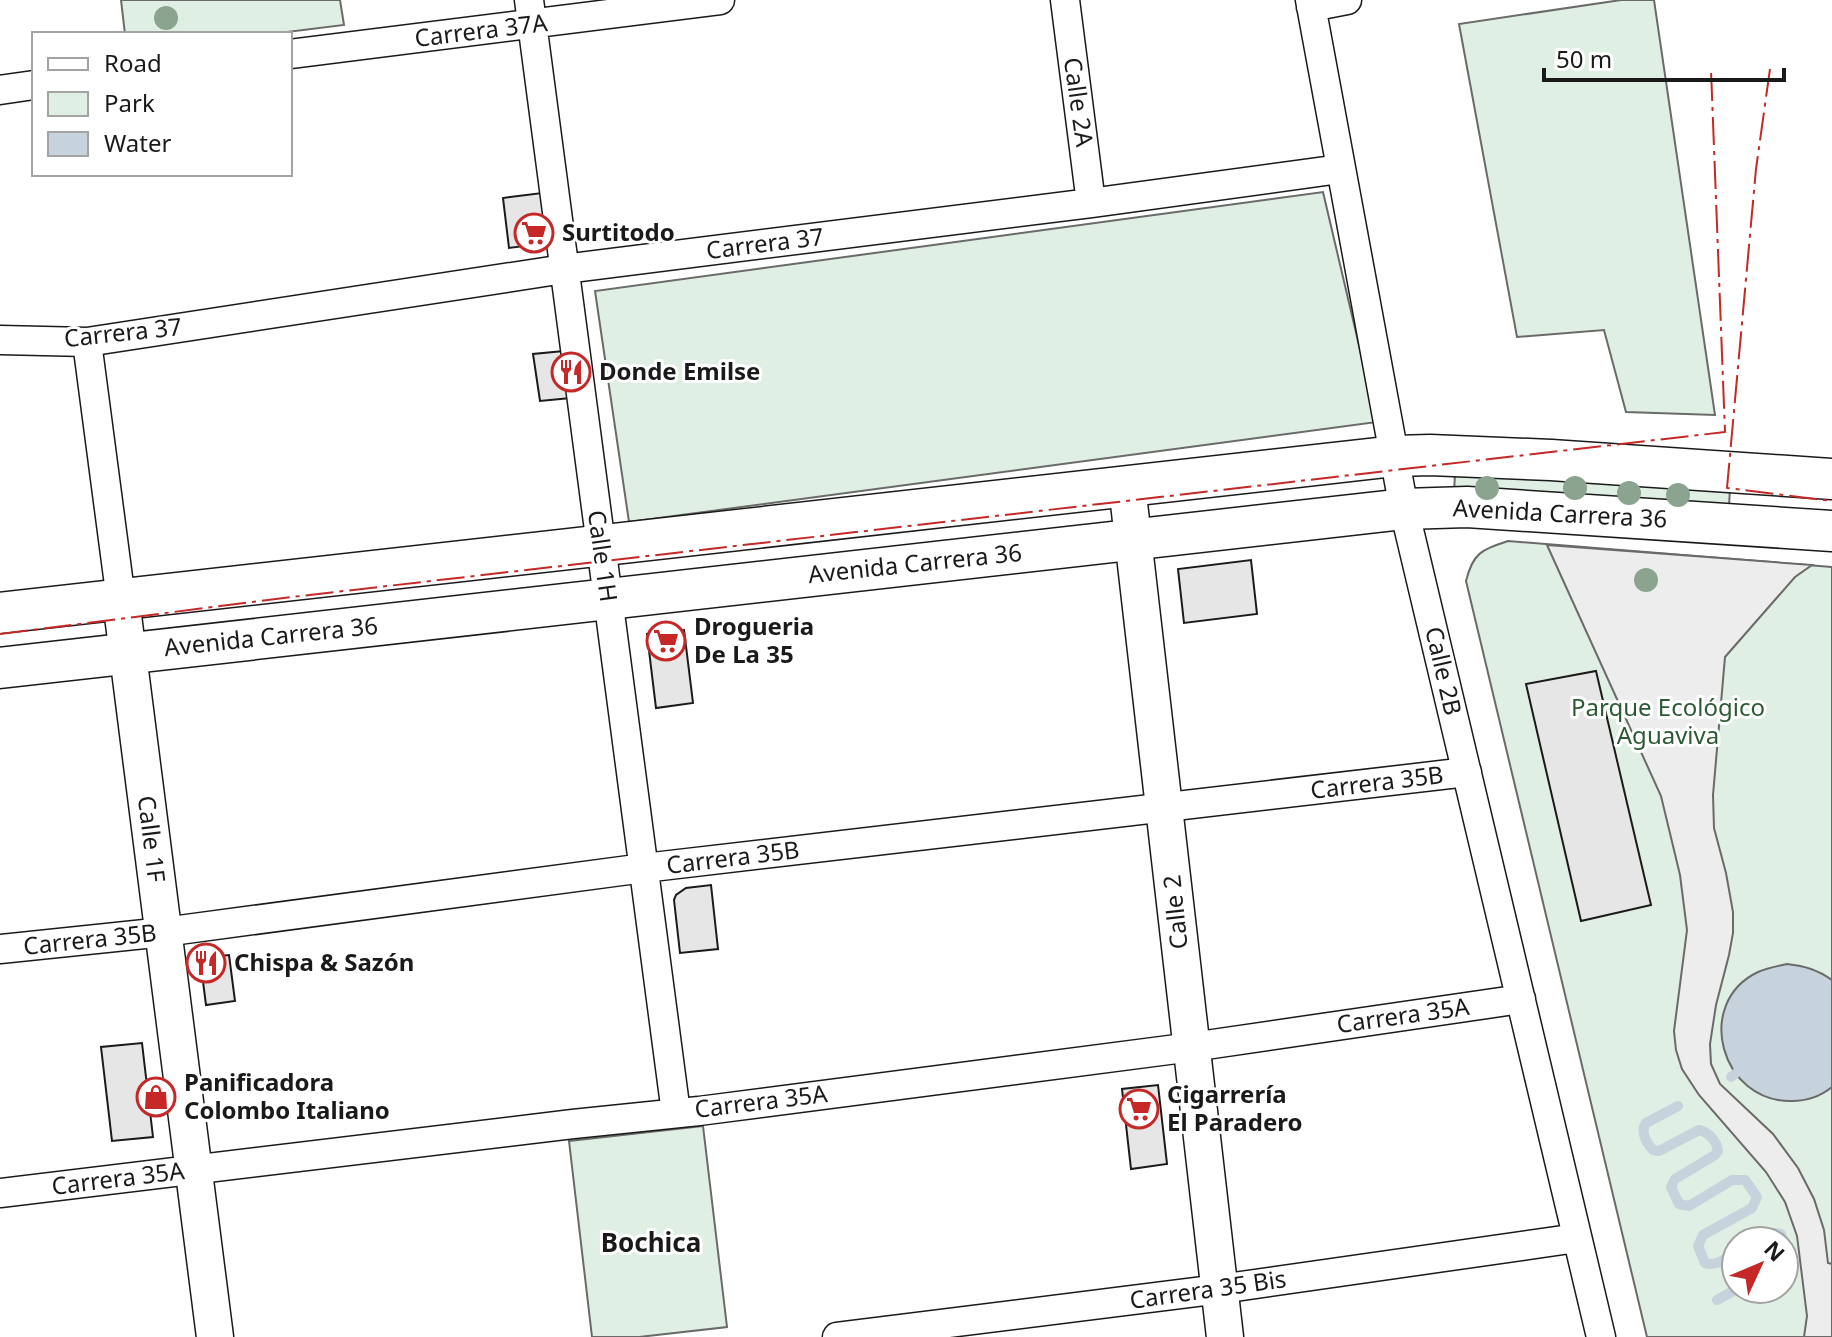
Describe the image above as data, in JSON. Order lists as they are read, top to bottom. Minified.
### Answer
{"streets":{"main road":["Avenida Carrera 36"],"street":["Carrera 37A","Calle 2A","Carrera 37","Calle 1H","Calle 2B","Carrera 35B","Calle 1F","Calle 2","Carrera 35A","Carrera 35 Bis"]},"crossings":[["Carrera 37A","Calle 1H"],["Calle 2A","Carrera 37"],["Carrera 37","Calle 1H"],["Carrera 37","Calle 2B"],["Carrera 37","Calle 1F"],["Avenida Carrera 36","Calle 1H"],["Avenida Carrera 36","Calle 2B"],["Avenida Carrera 36","Calle 1F"],["Avenida Carrera 36","Calle 2"],["Calle 1H","Carrera 35B"],["Calle 1H","Carrera 35A"],["Calle 2B","Carrera 35B"],["Calle 2B","Carrera 35A"],["Calle 2B","Carrera 35 Bis"],["Carrera 35B","Calle 1F"],["Carrera 35B","Calle 2"],["Calle 1F","Carrera 35A"],["Calle 2","Carrera 35A"],["Calle 2","Carrera 35 Bis"]],"districts":["Bochica"],"parks":["Parque Ecológico Aguaviva"],"places":{"supermarket":["Surtitodo","Drogueria De La 35","Cigarrería El Paradero"],"restaurant":["Donde Emilse","Chispa & Sazón"],"shop":["Panificadora Colombo Italiano"]},"legend":["Road","Park","Water"],"scale_bar":"50 m","north":"top right"}
